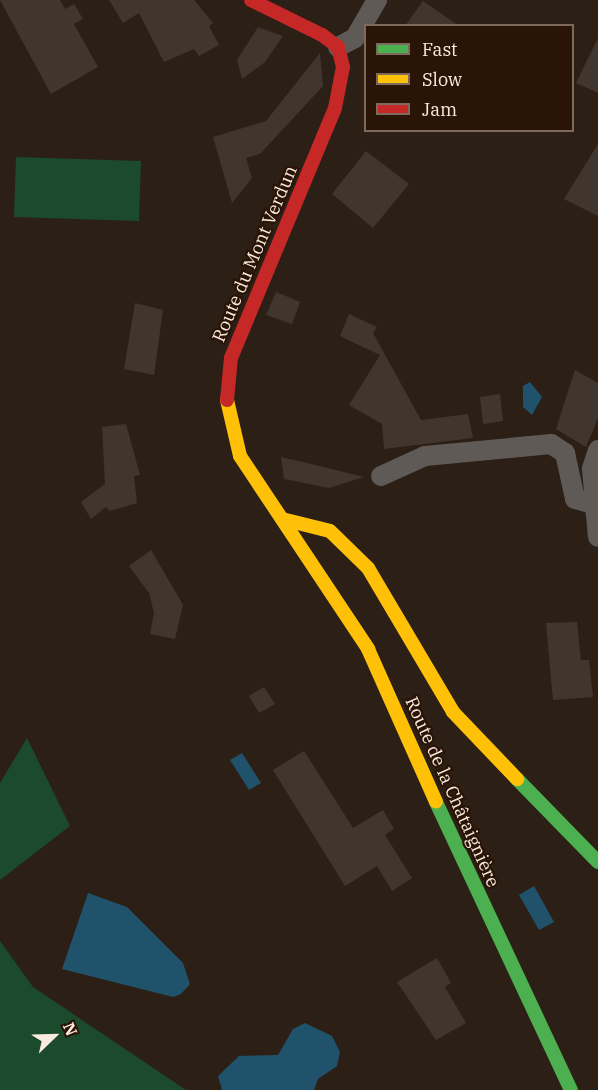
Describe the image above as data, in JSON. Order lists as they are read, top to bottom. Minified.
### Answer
{"streets":{"street":["Route du Mont Verdun","Route de la Châtaignière"]},"crossings":[["Route du Mont Verdun","Route de la Châtaignière"]],"legend":["Fast","Slow","Jam"],"north":"top right"}
